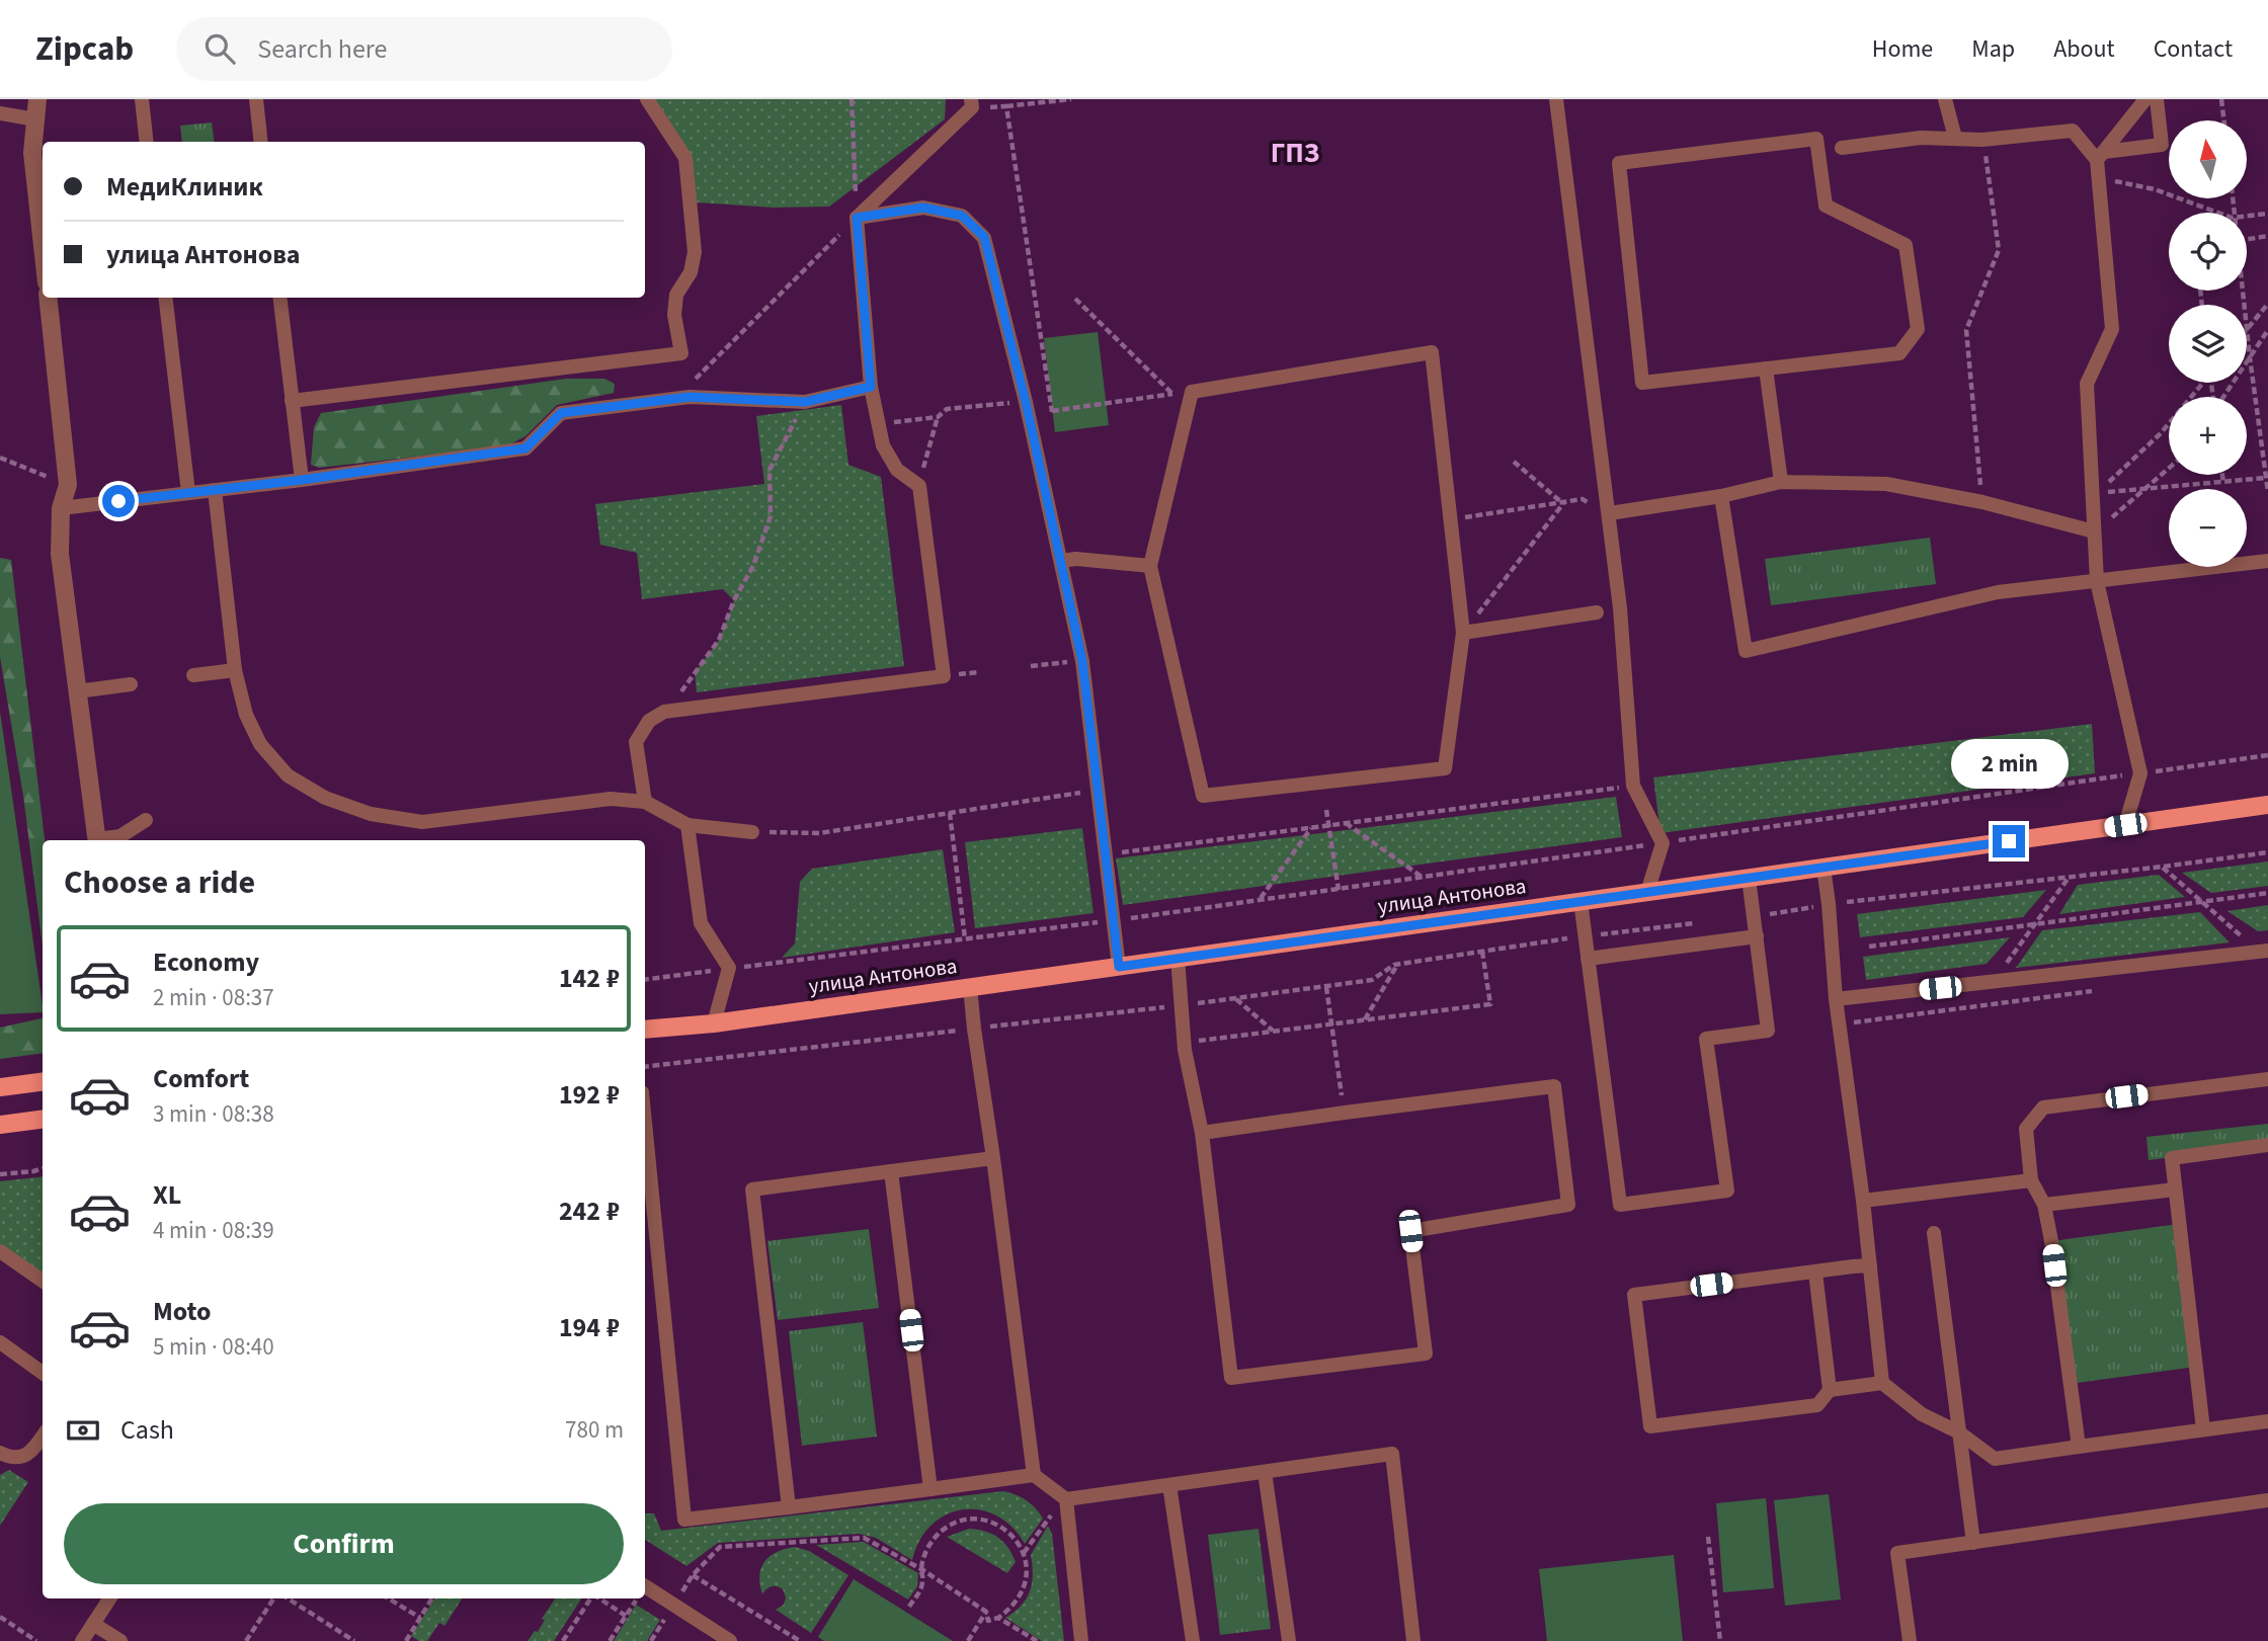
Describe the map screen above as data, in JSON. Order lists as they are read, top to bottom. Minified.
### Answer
{"streets":{"main road":["улица Антонова"]},"districts":["ГПЗ"],"north":"top","page":{"header":"Zipcab","search":"Search here","nav":["Home","Map","About","Contact"],"map_buttons":["+","−"],"banner":["МедиКлиник","улица Антонова"],"bubble":"2 min","heading":"Choose a ride","list":[{"name":"Economy","note":"2 min · 08:37","value":"142 ₽"},{"name":"Comfort","note":"3 min · 08:38","value":"192 ₽"},{"name":"XL","note":"4 min · 08:39","value":"242 ₽"},{"name":"Moto","note":"5 min · 08:40","value":"194 ₽"}],"pay":["Cash","780 m"],"buttons":"Confirm"}}
